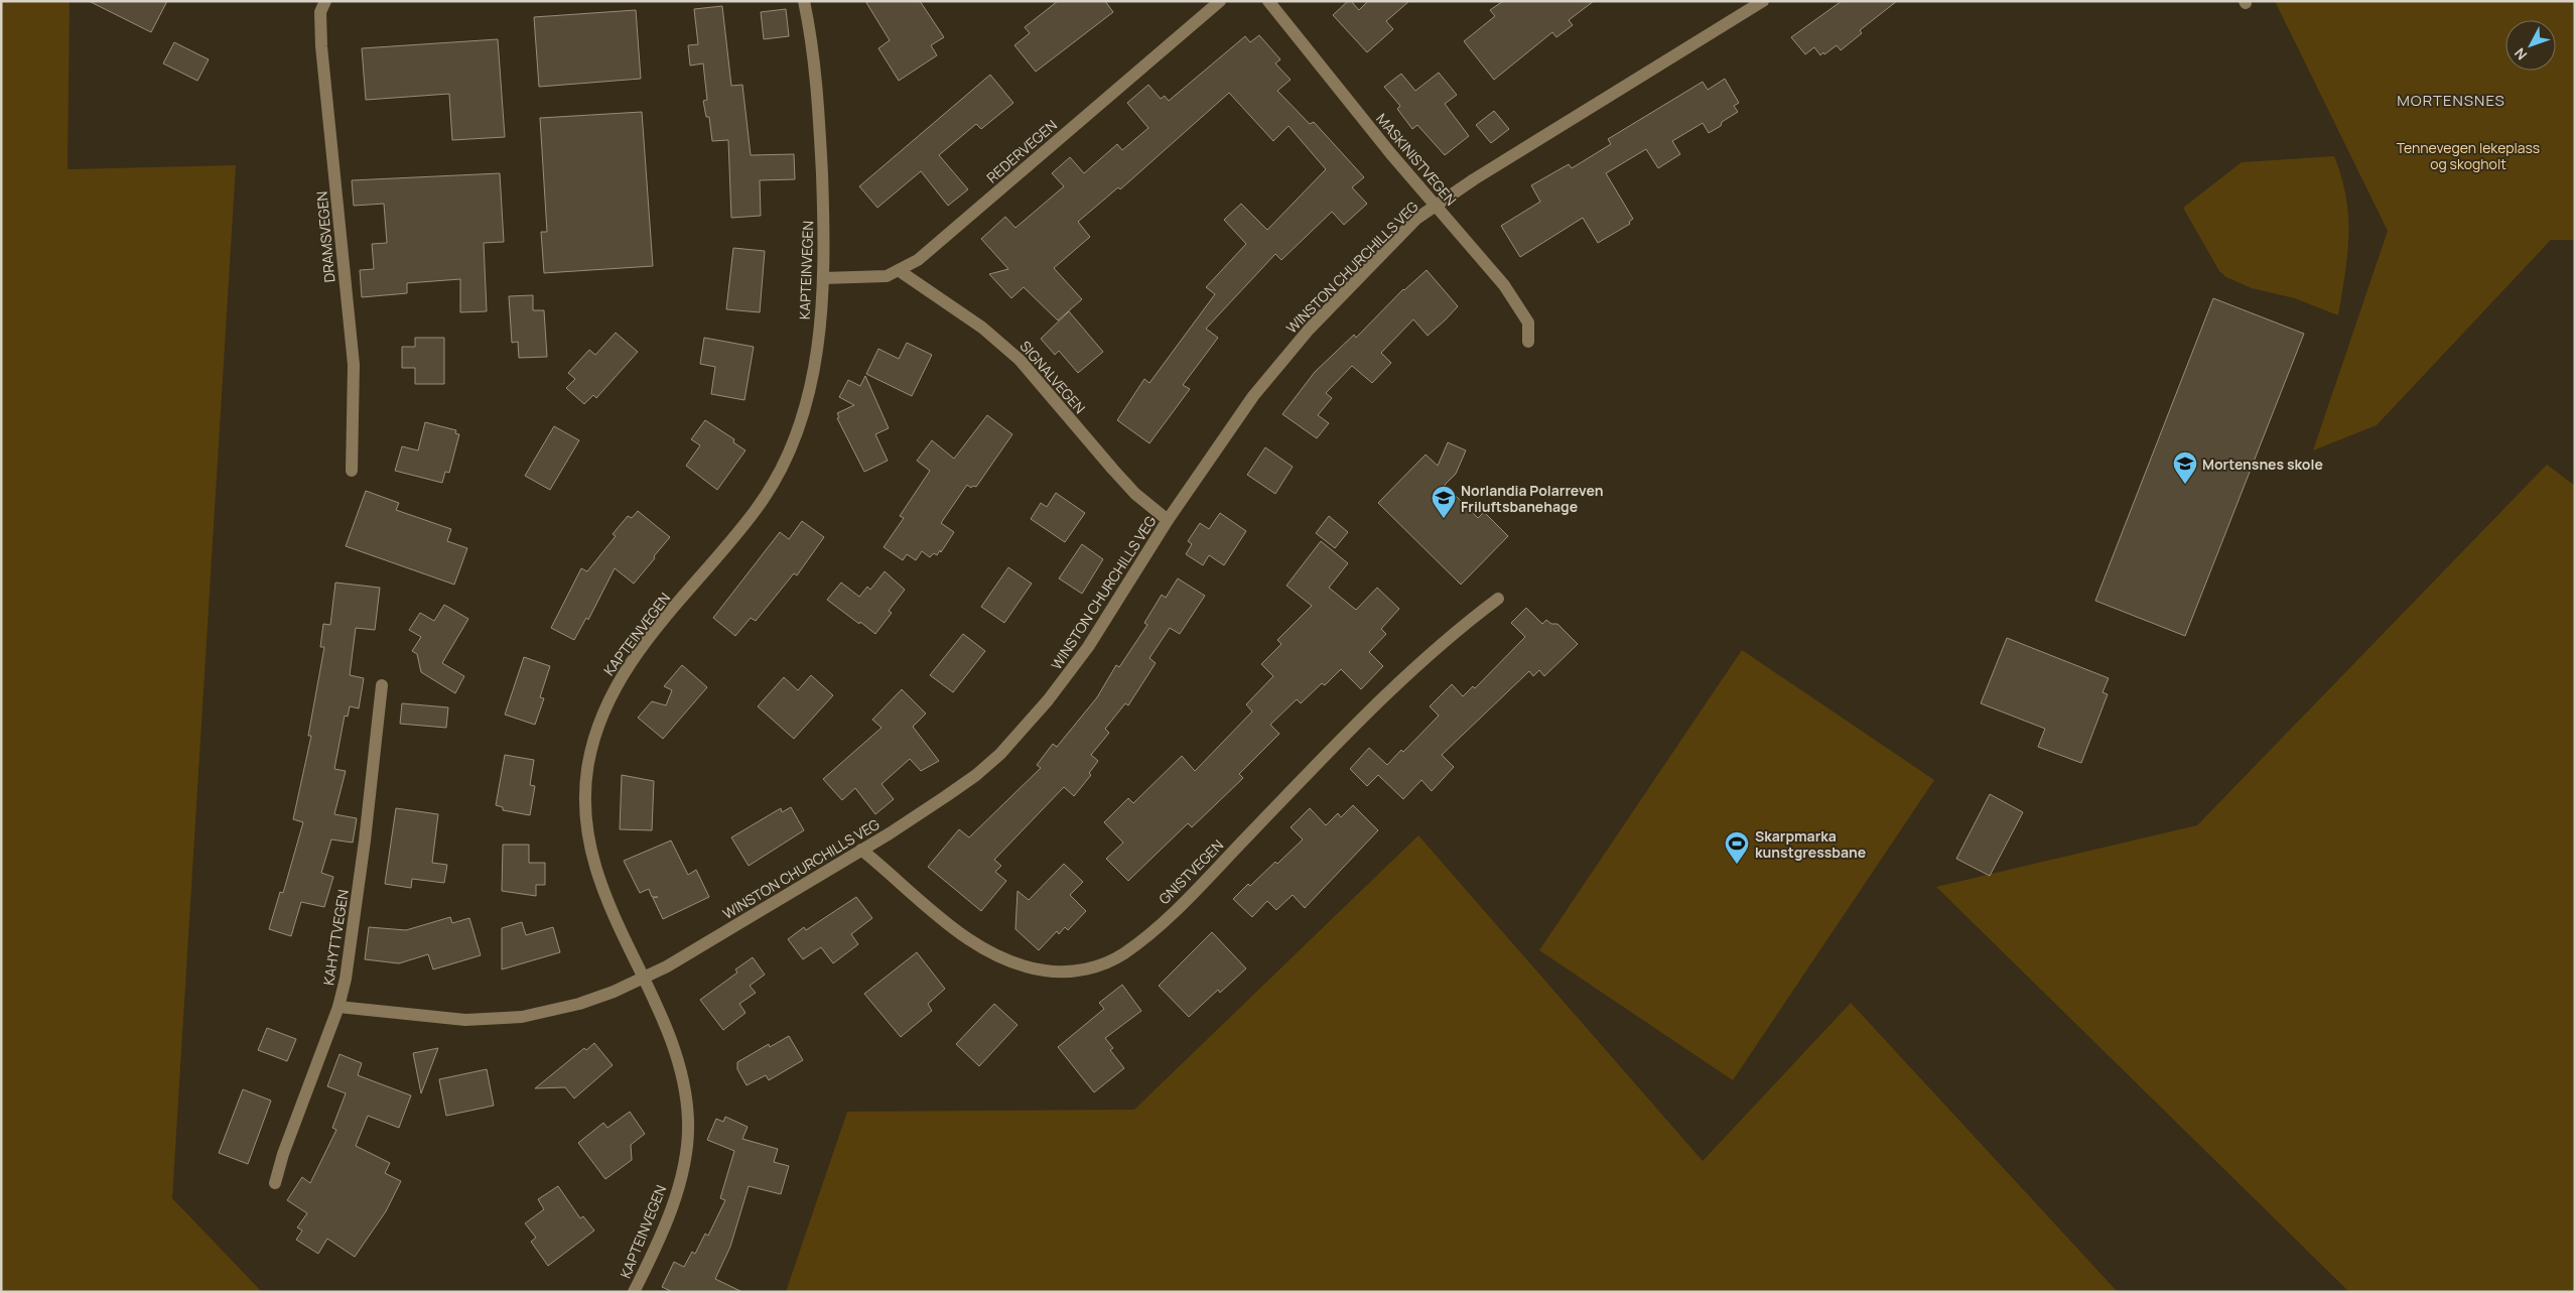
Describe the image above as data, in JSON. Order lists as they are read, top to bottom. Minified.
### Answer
{"streets":{"street":["REDERVEGEN","MASKINISTVEGEN","DRAMSVEGEN","WINSTON CHURCHILLS VEG","KAPTEINVEGEN","SIGNALVEGEN","GNISTVEGEN","KAHYTTVEGEN"]},"crossings":[["REDERVEGEN","KAPTEINVEGEN"],["REDERVEGEN","SIGNALVEGEN"],["MASKINISTVEGEN","WINSTON CHURCHILLS VEG"],["WINSTON CHURCHILLS VEG","KAPTEINVEGEN"],["WINSTON CHURCHILLS VEG","SIGNALVEGEN"],["WINSTON CHURCHILLS VEG","GNISTVEGEN"],["WINSTON CHURCHILLS VEG","KAHYTTVEGEN"]],"districts":["MORTENSNES"],"parks":["Tennevegen lekeplass og skogholt"],"places":{"school or university":["Mortensnes skole","Norlandia Polarreven Friluftsbanehage"],"sports":["Skarpmarka kunstgressbane"]},"north":"bottom left"}
